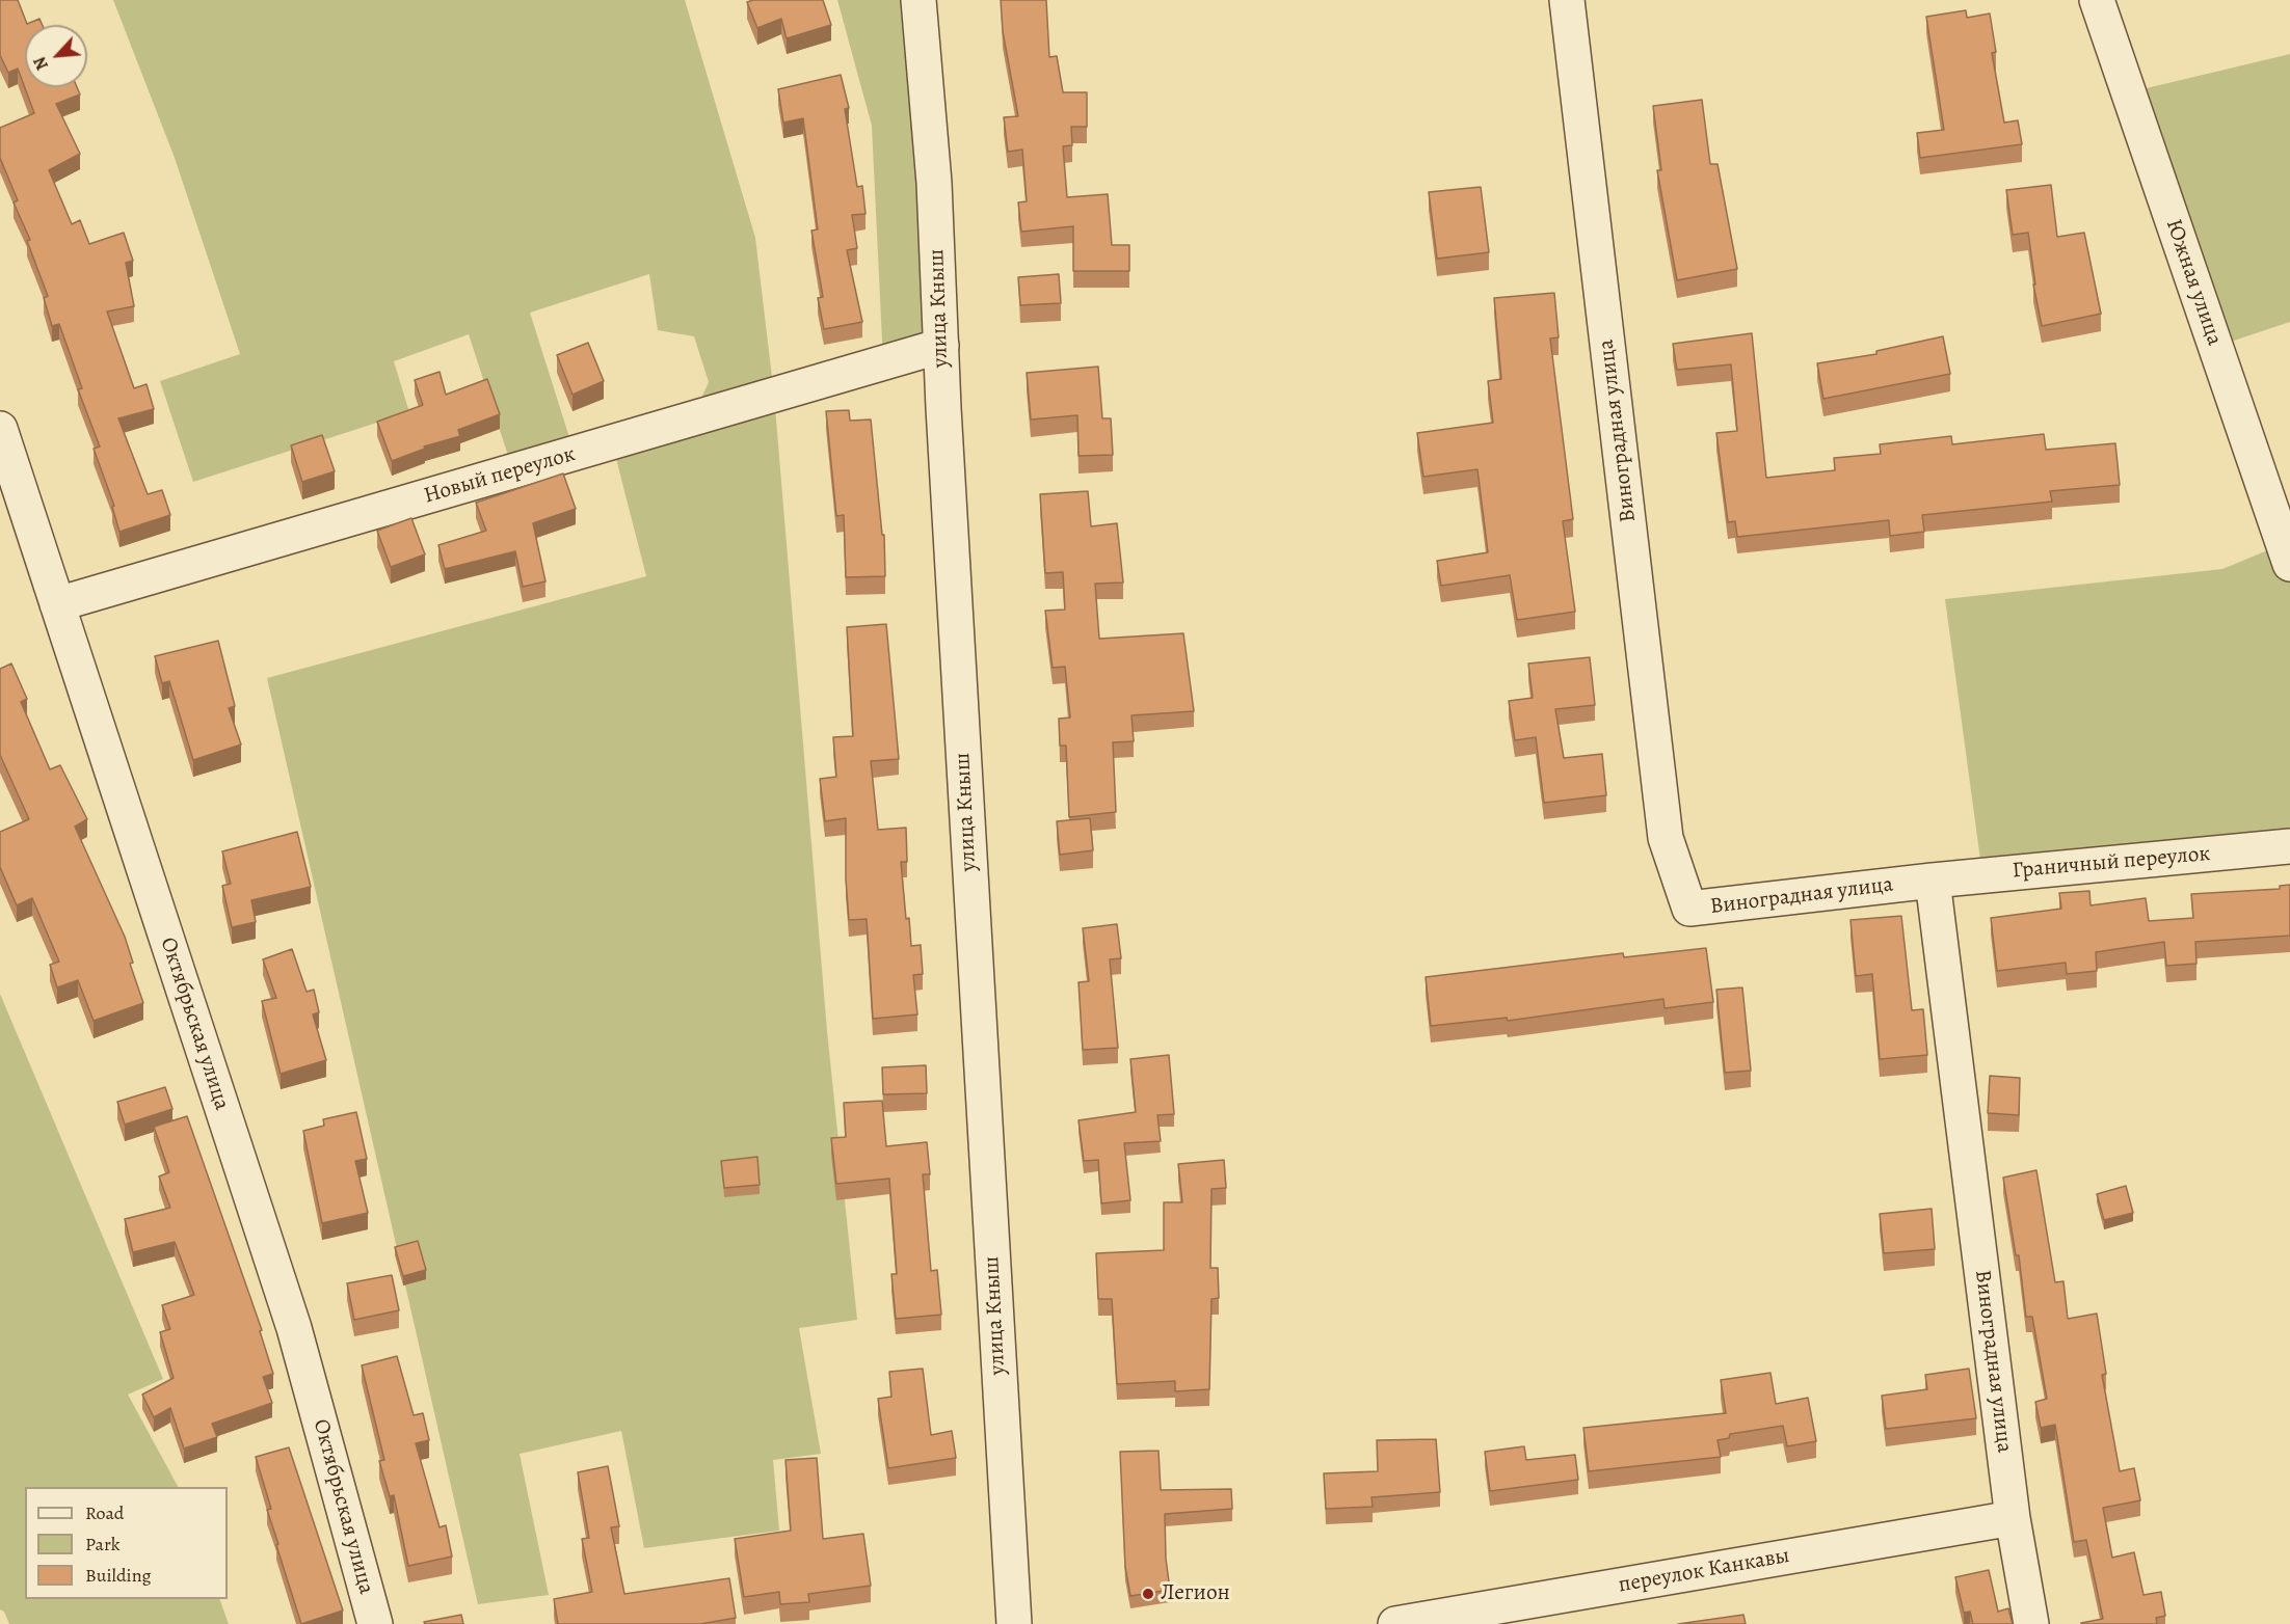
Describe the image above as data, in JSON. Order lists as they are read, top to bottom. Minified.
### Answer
{"streets":{"street":["Южная улица","улица Кныш","Виноградная улица","Новый переулок","Граничный переулок","Октябрьская улица","переулок Канкавы"]},"crossings":[["улица Кныш","Новый переулок"],["Виноградная улица","Граничный переулок"],["Виноградная улица","переулок Канкавы"],["Новый переулок","Октябрьская улица"]],"places":["Легион"],"legend":["Road","Park","Building"],"north":"bottom left"}
